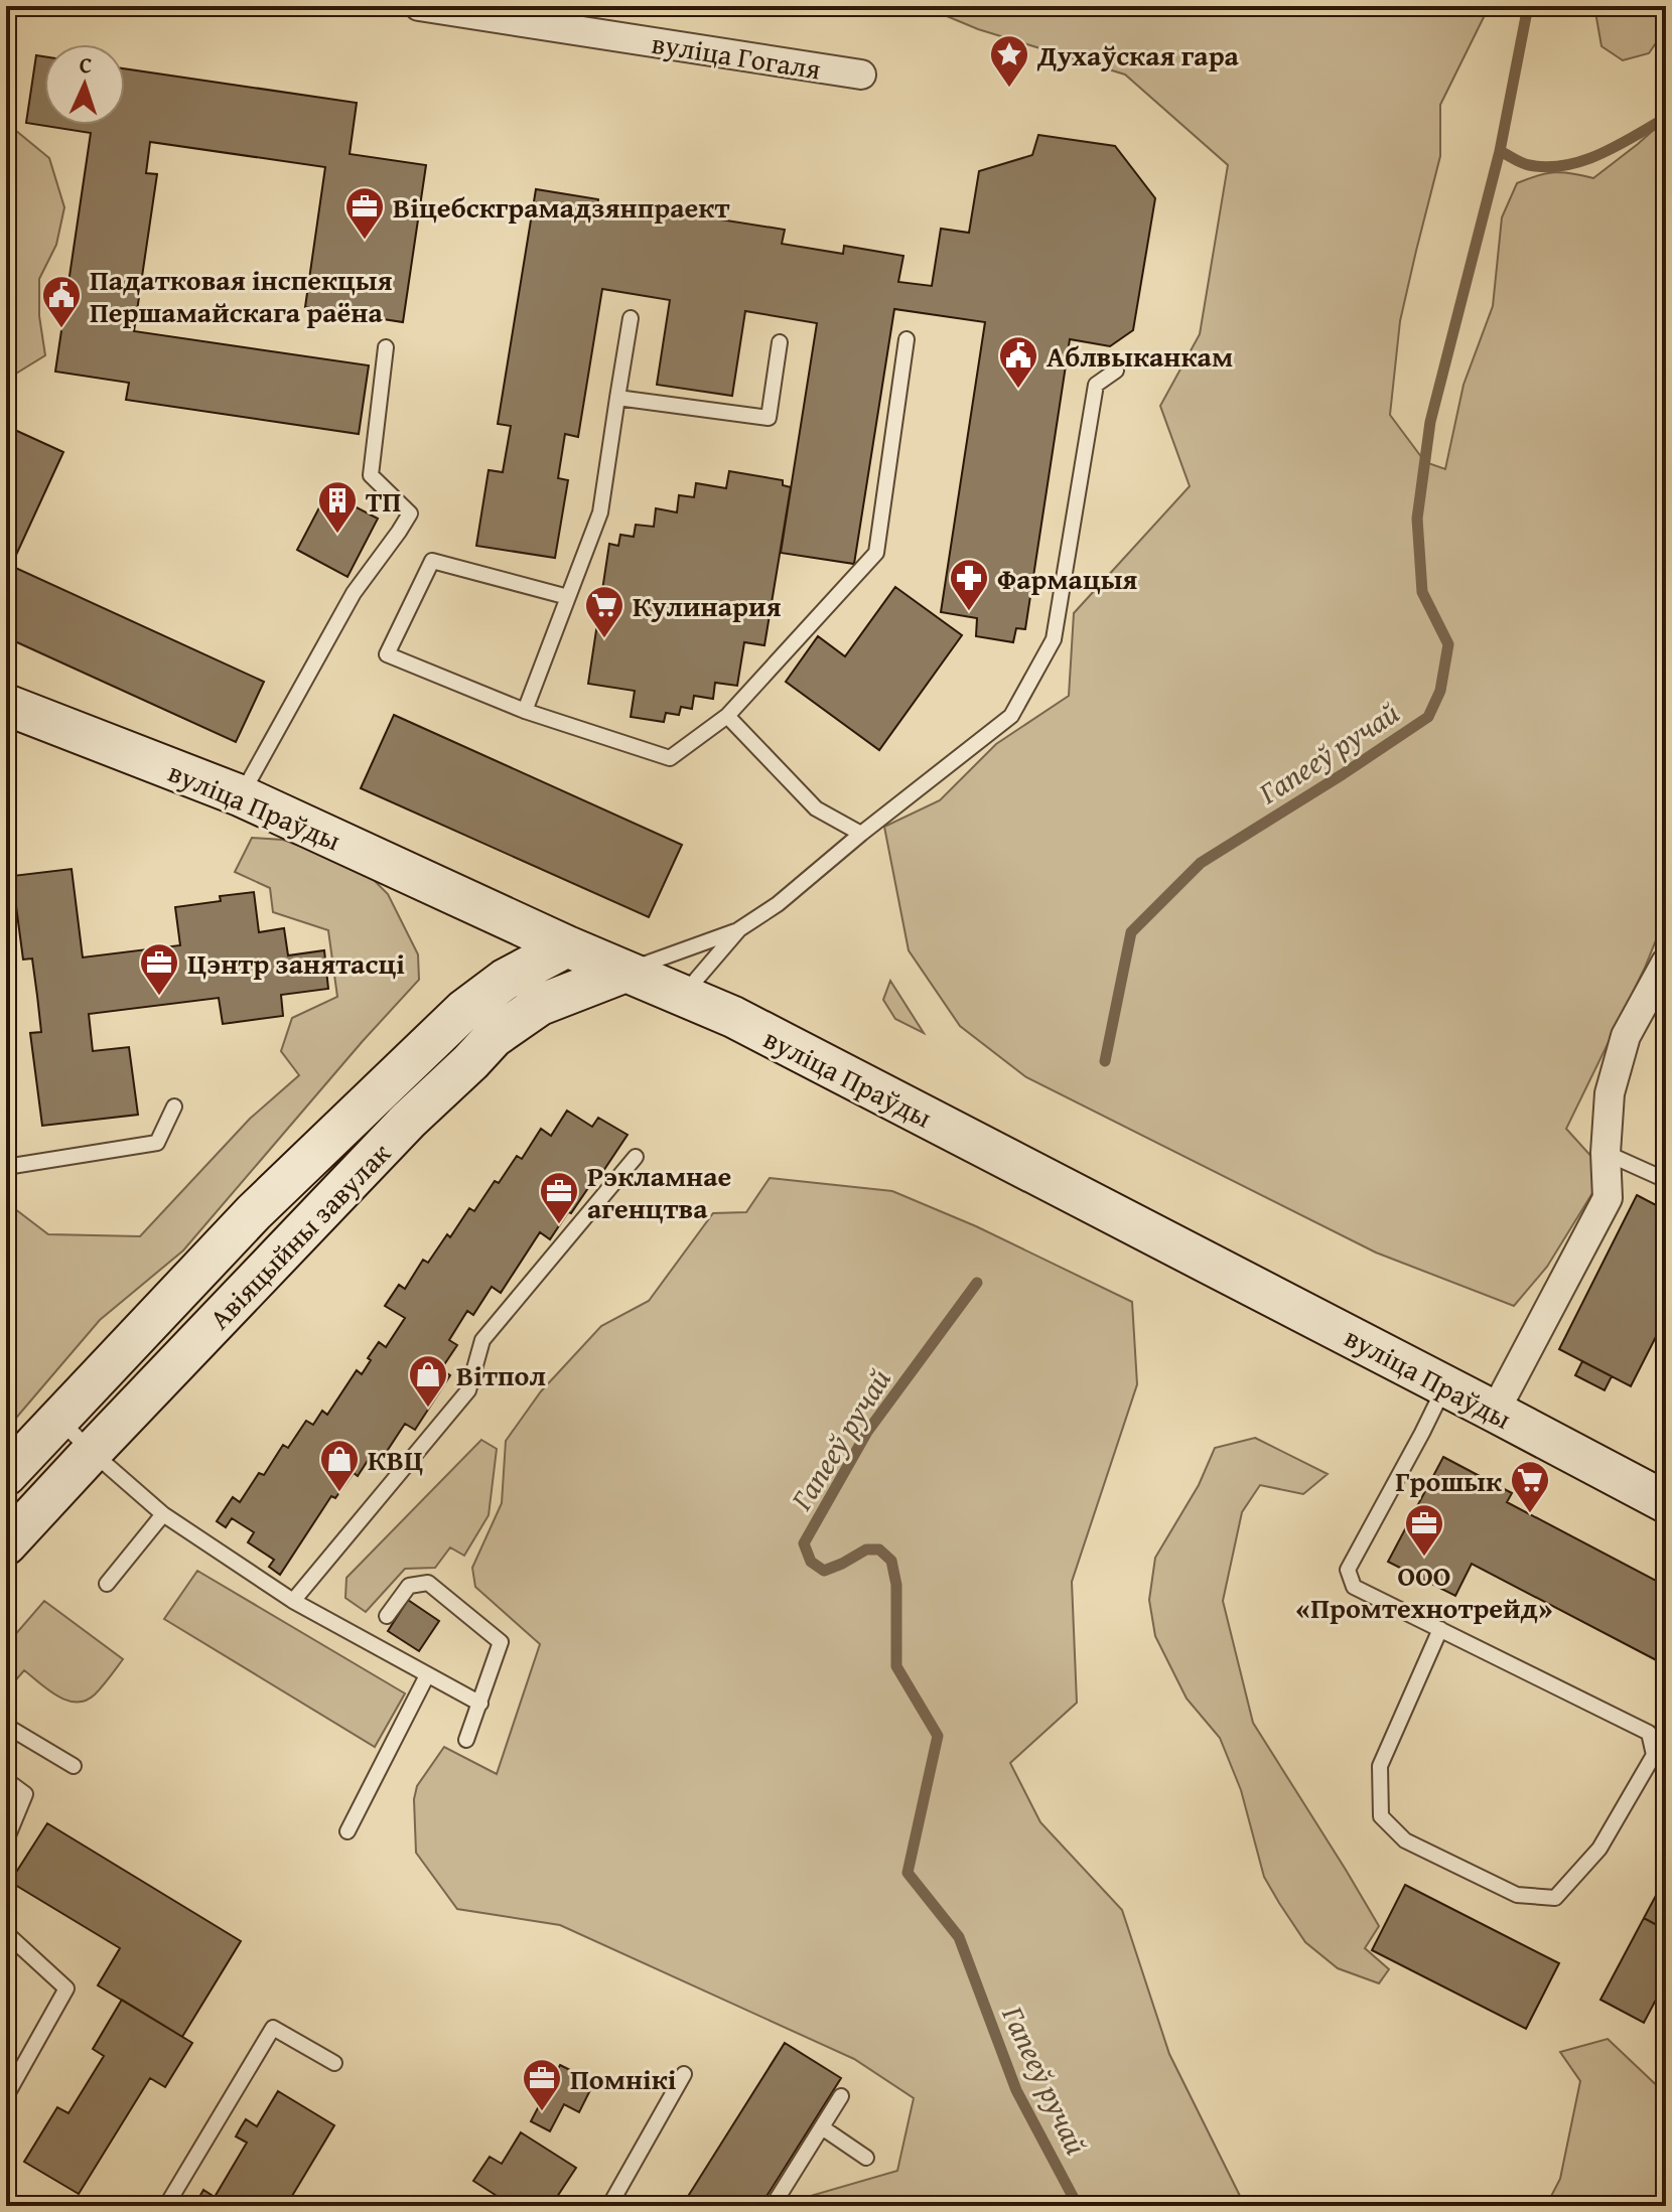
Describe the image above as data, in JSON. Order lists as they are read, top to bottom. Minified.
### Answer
{"streets":{"main road":["вуліца Праўды","Авіяцыйны завулак"],"street":["вуліца Гогаля"]},"crossings":[["вуліца Праўды","Авіяцыйны завулак"]],"water":["Гапееў ручай"],"places":{"place":["Духаўская гара"],"office":["Віцебскграмадзянпраект","Цэнтр занятасці","Рэкламнае агенцтва","ООО «Промтехнотрейд»","Помнікі"],"public building":["Падатковая інспекцыя Першамайскага раёна","Аблвыканкам"],"building":["ТП"],"pharmacy":["Фармацыя"],"supermarket":["Кулинария","Грошык"],"shop":["Вітпол","КВЦ"]},"north":"top"}
